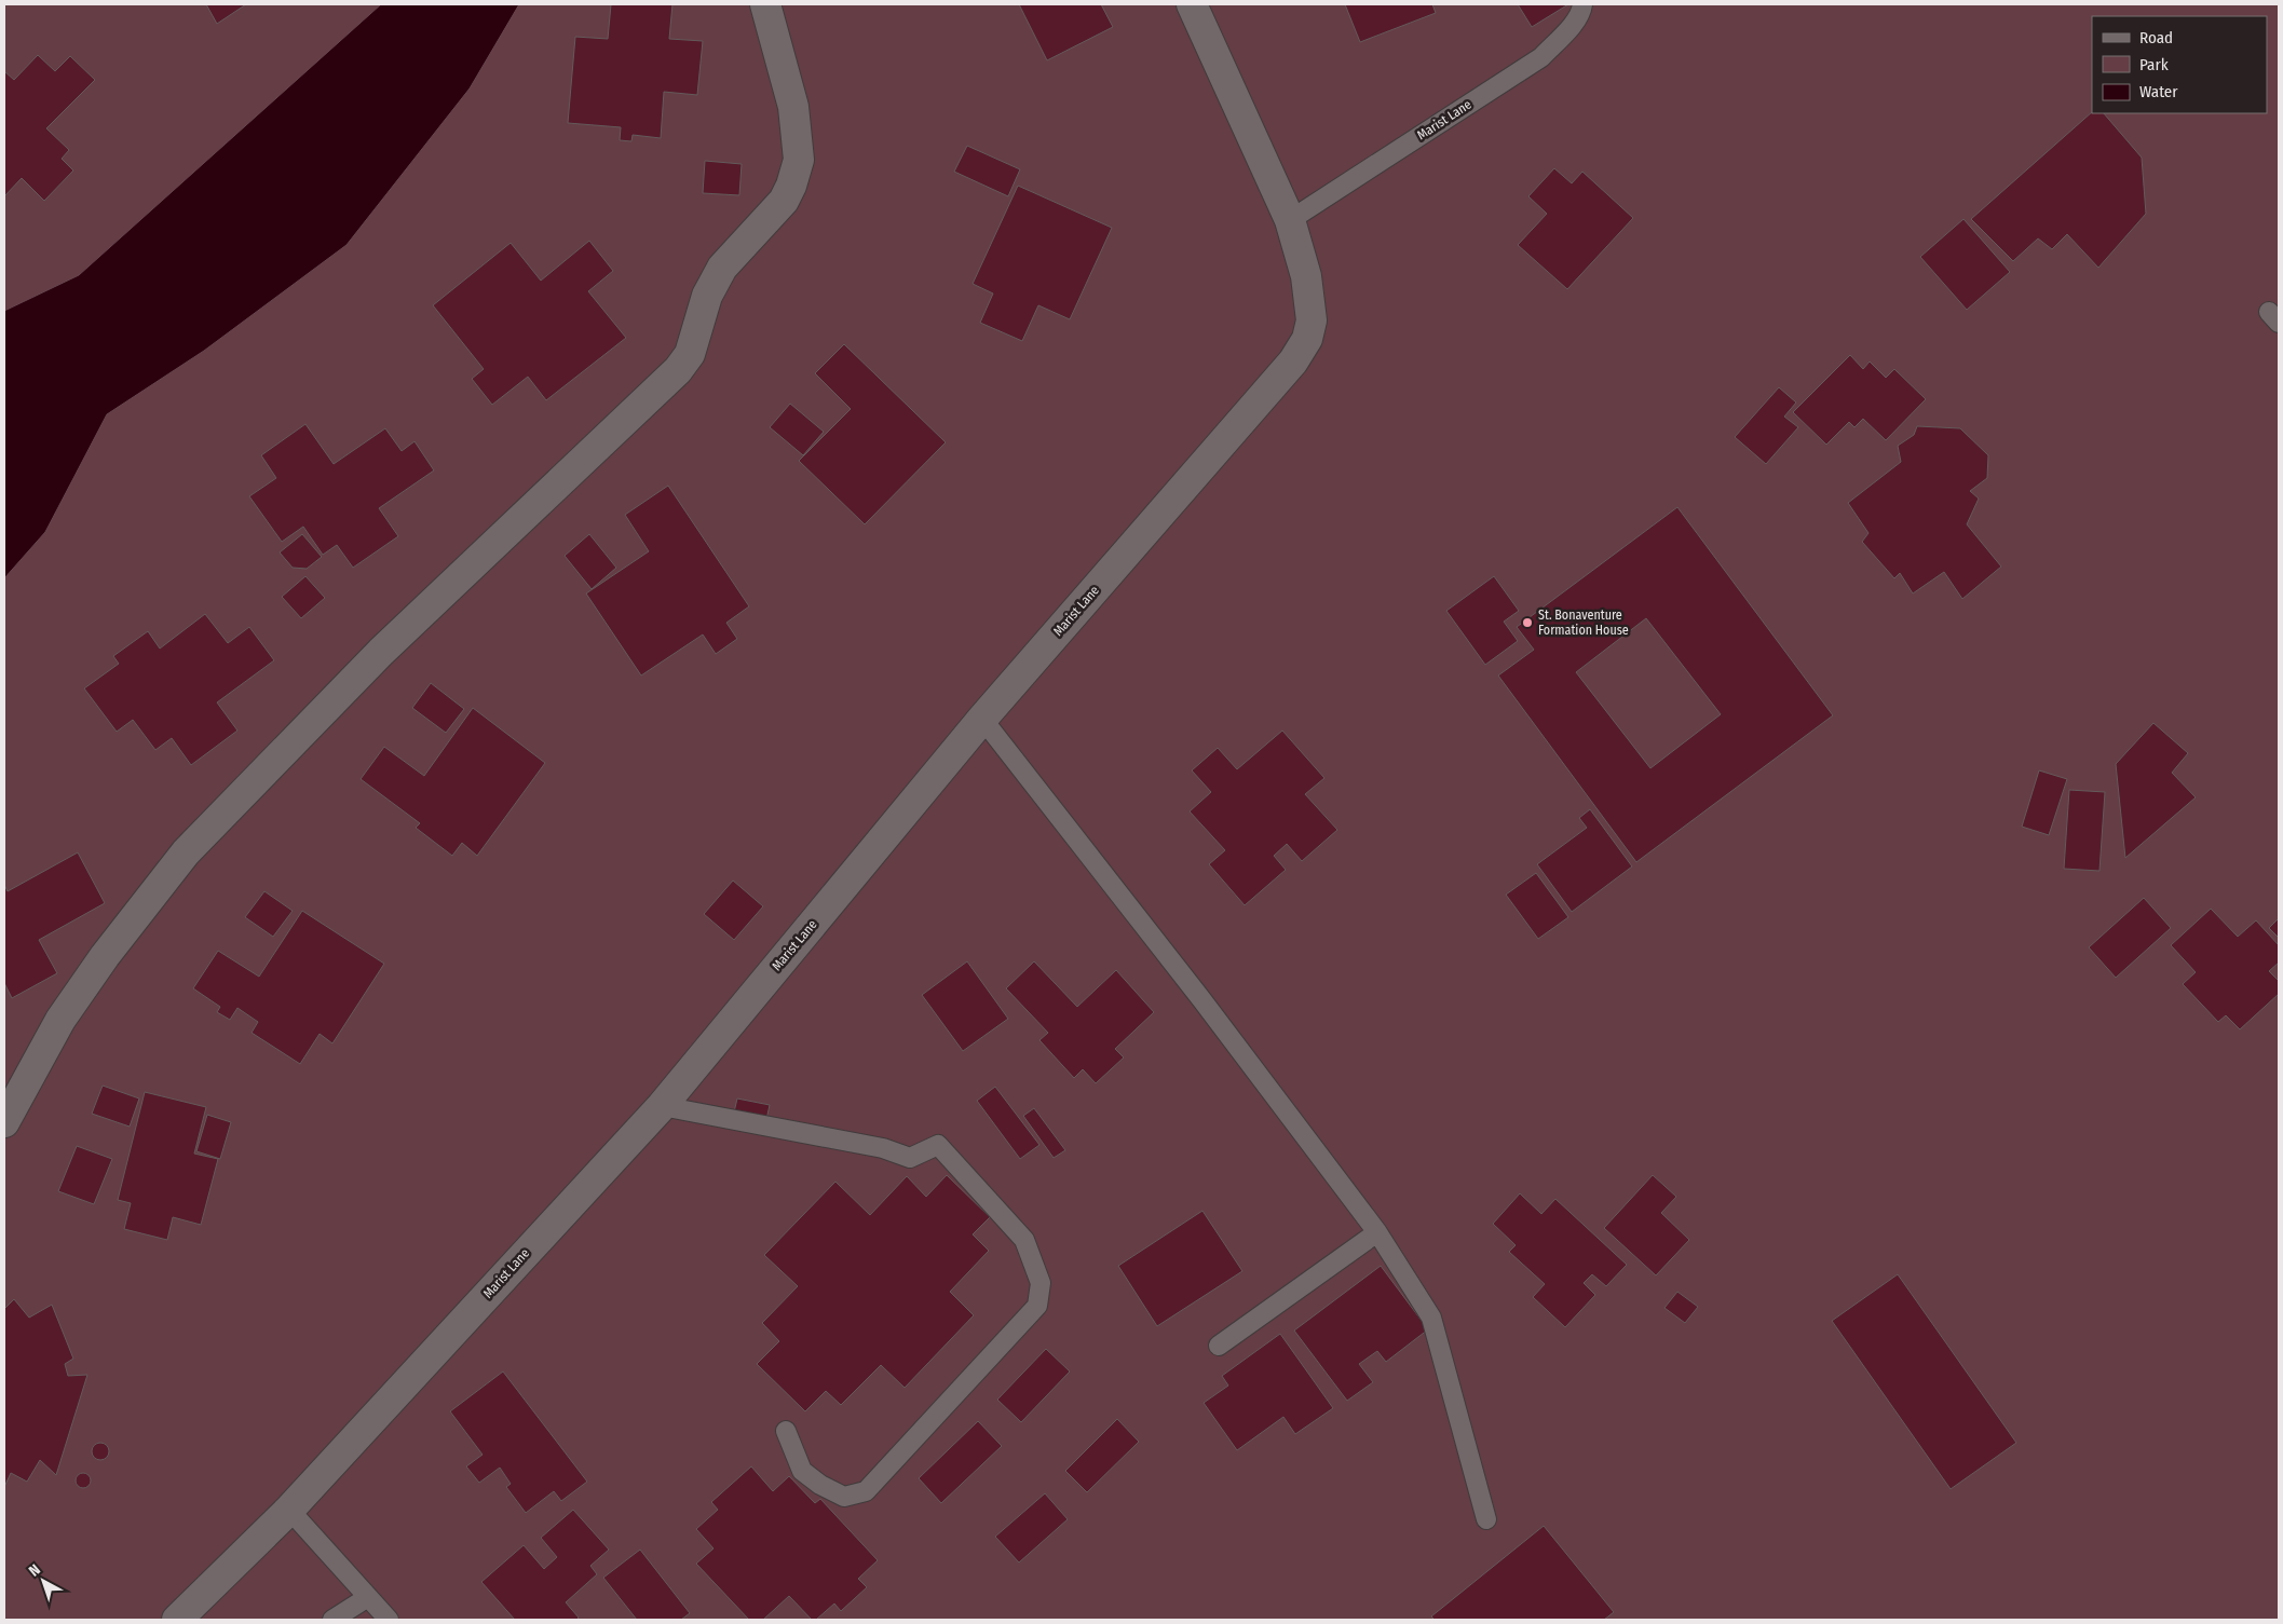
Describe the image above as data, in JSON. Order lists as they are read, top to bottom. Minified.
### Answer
{"streets":{"street":["Marist Lane"]},"places":["St. Bonaventure Formation House"],"legend":["Road","Park","Water"],"north":"top left"}
